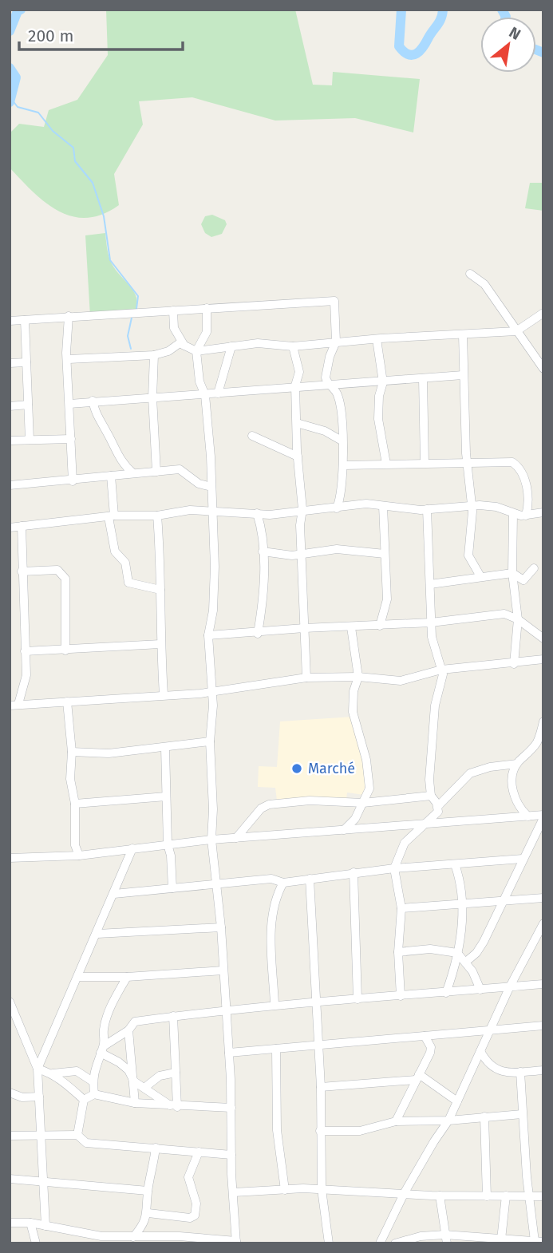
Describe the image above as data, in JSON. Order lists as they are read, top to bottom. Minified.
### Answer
{"places":["Marché"],"scale_bar":"200 m","north":"top right"}
